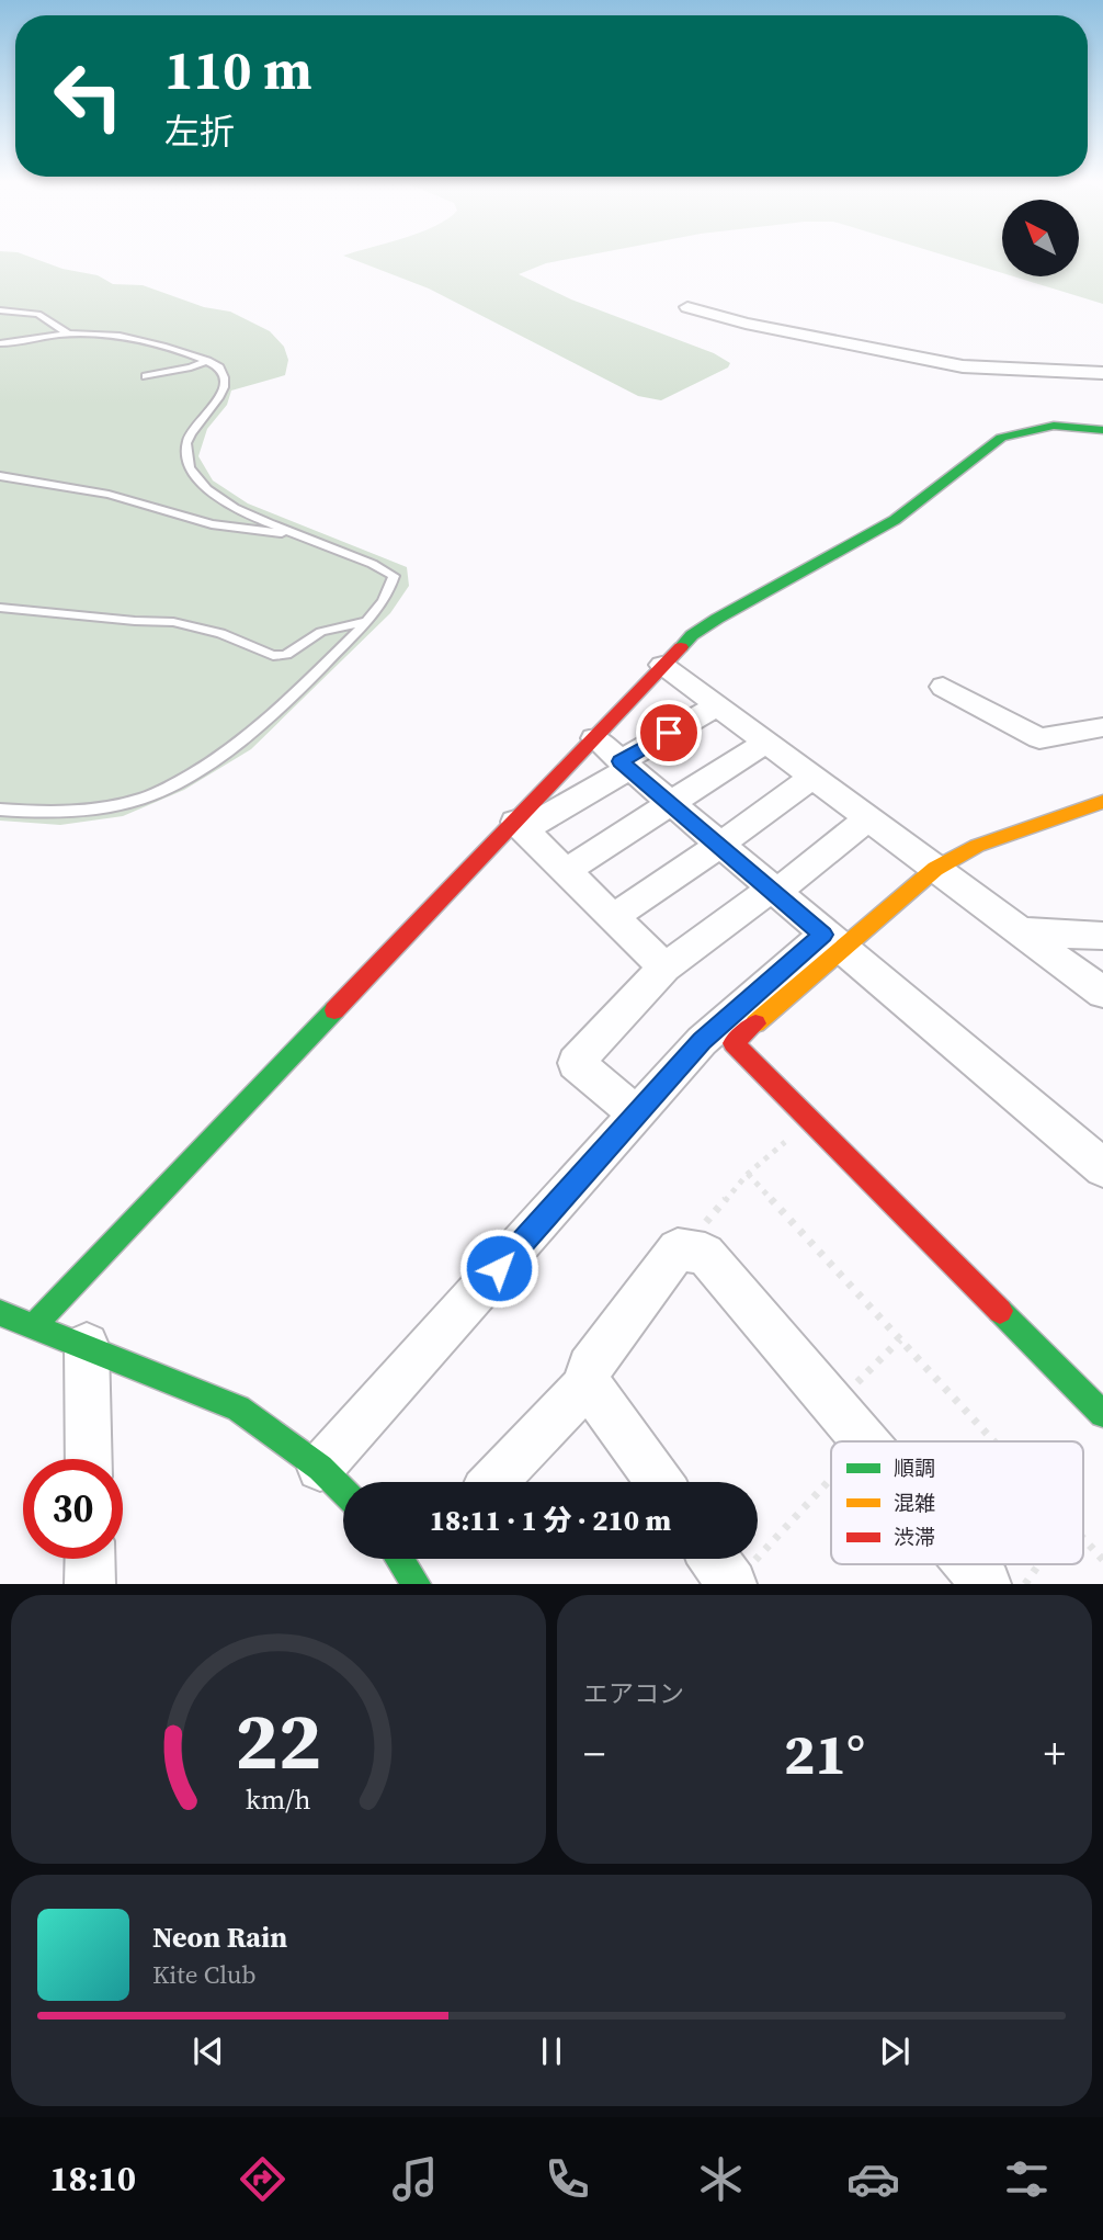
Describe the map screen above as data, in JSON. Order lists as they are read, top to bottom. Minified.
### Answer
{"legend":["順調","混雑","渋滞"],"north":"top left","page":{"turn":["110 m","左折"],"limit":"30","trip":"18:11 · 1 分 · 210 m","tile":"エアコン","heat":["−","21°","+"],"song":["Neon Rain","Kite Club"],"tabs":"18:10","gauge":["22","km/h"]}}
